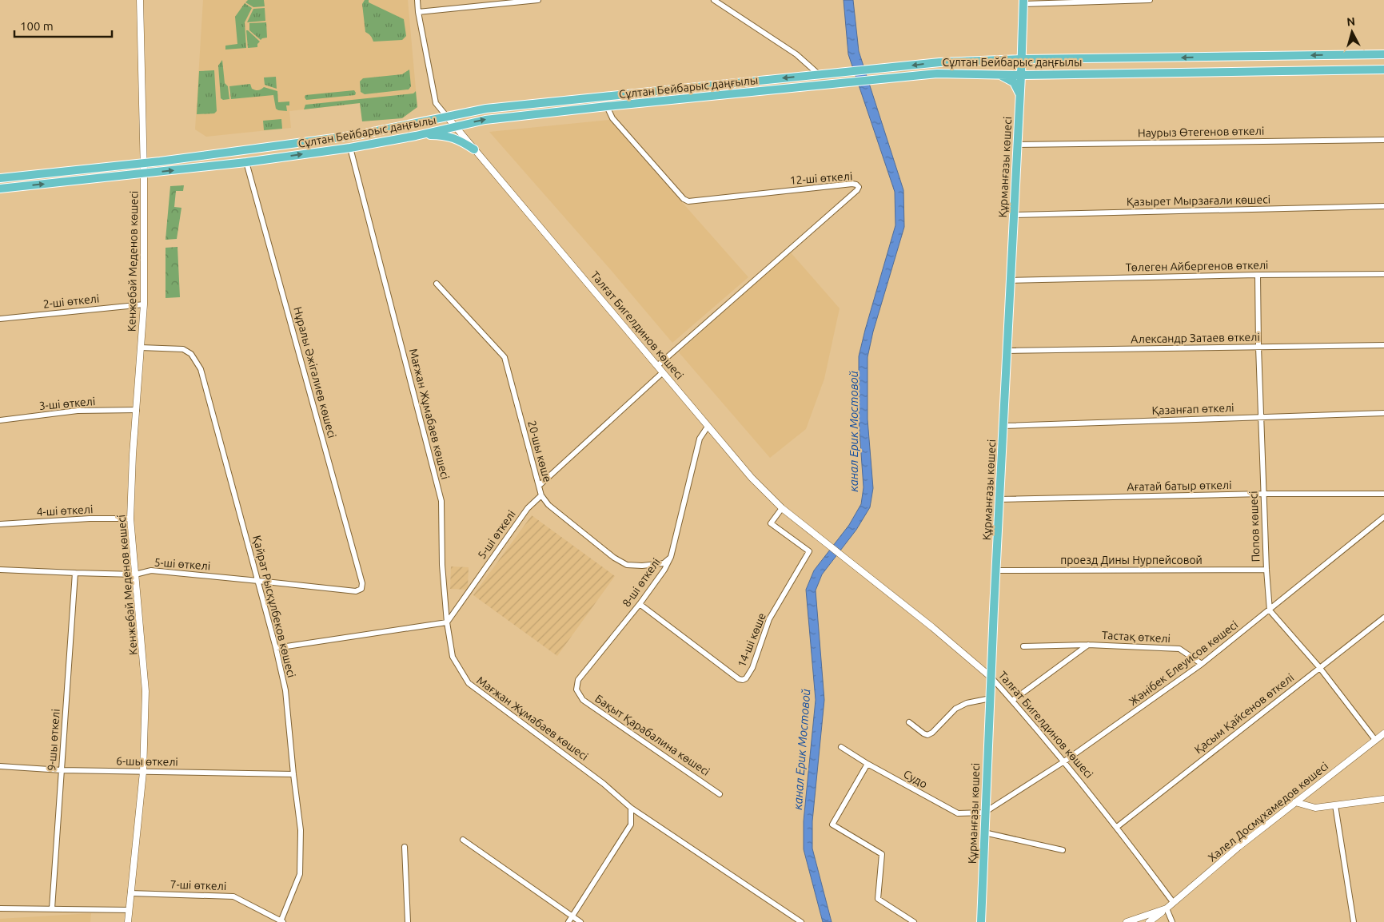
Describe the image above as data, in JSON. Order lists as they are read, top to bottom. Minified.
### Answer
{"streets":{"main road":["Сұлтан Бейбарыс даңғылы","Құрманғазы көшесі"],"street":["Наурыз Өтегенов өткелі","12-ші өткелі","Қазырет Мырзағали көшесі","Кенжебай Меденов көшесі","Төлеген Айбергенов өткелі","2-ші өткелі","Талғат Бигелдинов көшесі","Александр Затаев өткелі","Нұралы Әжiгалиев көшесi","3-ші өткелі","Қазанғап өткелі","Мағжан Жұмабаев көшесі","20-шы көше","Ағатай батыр өткелі","4-ші өткелі","Попов көшесі","5-ші өткелі","проезд Дины Нурпейсовой","8-ші өткелі","Қайрат Рысқұлбеков көшесі","Тастақ өткелі","14-ші көше","Жәнібек Елеуисов көшесі","Қасым Қайсенов өткелі","Бақыт Қарабалина көшесі","9-шы өткелі","6-шы өткелі","Судо","Халел Досмұхамедов көшесі","7-ші өткелі"]},"crossings":[["Сұлтан Бейбарыс даңғылы","Құрманғазы көшесі"],["Сұлтан Бейбарыс даңғылы","12-ші өткелі"],["Сұлтан Бейбарыс даңғылы","Кенжебай Меденов көшесі"],["Сұлтан Бейбарыс даңғылы","Талғат Бигелдинов көшесі"],["Сұлтан Бейбарыс даңғылы","Нұралы Әжiгалиев көшесi"],["Сұлтан Бейбарыс даңғылы","Мағжан Жұмабаев көшесі"],["Наурыз Өтегенов өткелі","Құрманғазы көшесі"],["Құрманғазы көшесі","Қазырет Мырзағали көшесі"],["Құрманғазы көшесі","Төлеген Айбергенов өткелі"],["Құрманғазы көшесі","Талғат Бигелдинов көшесі"],["Құрманғазы көшесі","Александр Затаев өткелі"],["Құрманғазы көшесі","Қазанғап өткелі"],["Құрманғазы көшесі","Ағатай батыр өткелі"],["Құрманғазы көшесі","проезд Дины Нурпейсовой"],["Құрманғазы көшесі","Жәнібек Елеуисов көшесі"],["Құрманғазы көшесі","Судо"],["12-ші өткелі","Талғат Бигелдинов көшесі"],["Кенжебай Меденов көшесі","2-ші өткелі"],["Кенжебай Меденов көшесі","3-ші өткелі"],["Кенжебай Меденов көшесі","4-ші өткелі"],["Кенжебай Меденов көшесі","5-ші өткелі"],["Кенжебай Меденов көшесі","Қайрат Рысқұлбеков көшесі"],["Кенжебай Меденов көшесі","6-шы өткелі"],["Кенжебай Меденов көшесі","7-ші өткелі"],["Төлеген Айбергенов өткелі","Попов көшесі"],["Талғат Бигелдинов көшесі","8-ші өткелі"],["Талғат Бигелдинов көшесі","Тастақ өткелі"],["Талғат Бигелдинов көшесі","14-ші көше"],["Талғат Бигелдинов көшесі","Жәнібек Елеуисов көшесі"],["Талғат Бигелдинов көшесі","Қасым Қайсенов өткелі"],["Талғат Бигелдинов көшесі","Халел Досмұхамедов көшесі"],["Александр Затаев өткелі","Попов көшесі"],["Нұралы Әжiгалиев көшесi","5-ші өткелі"],["Қазанғап өткелі","Попов көшесі"],["Мағжан Жұмабаев көшесі","5-ші өткелі"],["20-шы көше","5-ші өткелі"],["20-шы көше","8-ші өткелі"],["Ағатай батыр өткелі","Попов көшесі"],["Попов көшесі","проезд Дины Нурпейсовой"],["Попов көшесі","Жәнібек Елеуисов көшесі"],["5-ші өткелі","Қайрат Рысқұлбеков көшесі"],["5-ші өткелі","9-шы өткелі"],["8-ші өткелі","14-ші көше"],["8-ші өткелі","Бақыт Қарабалина көшесі"],["Қайрат Рысқұлбеков көшесі","6-шы өткелі"],["Қайрат Рысқұлбеков көшесі","7-ші өткелі"],["Тастақ өткелі","Жәнібек Елеуисов көшесі"],["Жәнібек Елеуисов көшесі","Судо"],["9-шы өткелі","6-шы өткелі"]],"water":["канал Ерик Мостовой"],"scale_bar":"100 m","north":"top"}
